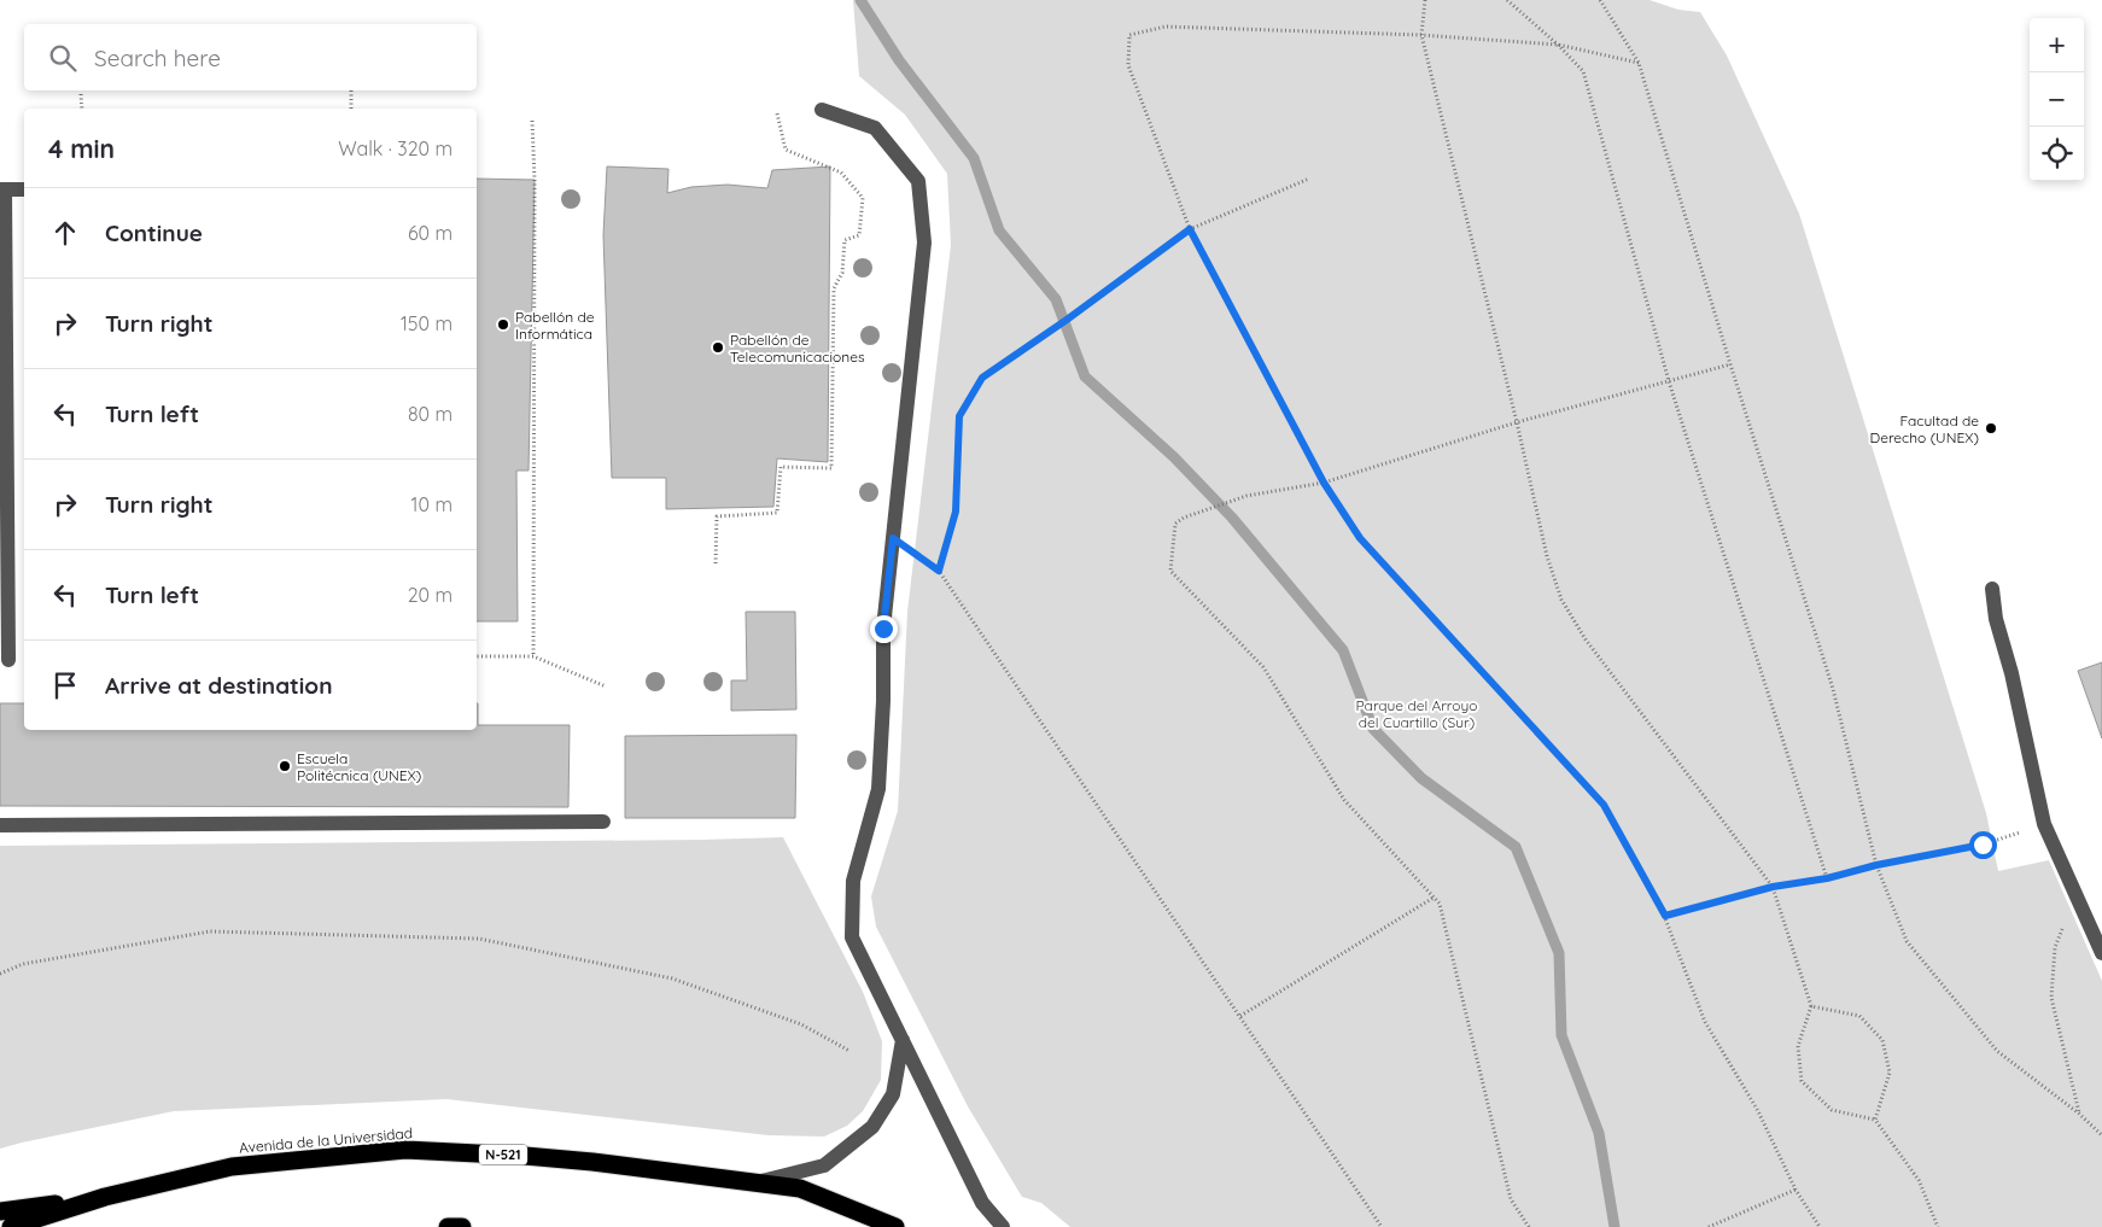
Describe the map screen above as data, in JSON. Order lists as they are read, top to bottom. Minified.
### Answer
{"streets":{"highway":["Avenida de la Universidad","N-521"]},"parks":["Parque del Arroyo del Cuartillo (Sur)"],"places":["Pabellón de Informática","Pabellón de Telecomunicaciones","Facultad de Derecho (UNEX)","Escuela Politécnica (UNEX)"],"page":{"map_buttons":["+","−"],"search":"Search here","heading":["4 min","Walk · 320 m"],"list":[["Continue","60 m"],["Turn right","150 m"],["Turn left","80 m"],["Turn right","10 m"],["Turn left","20 m"],"Arrive at destination"]}}
